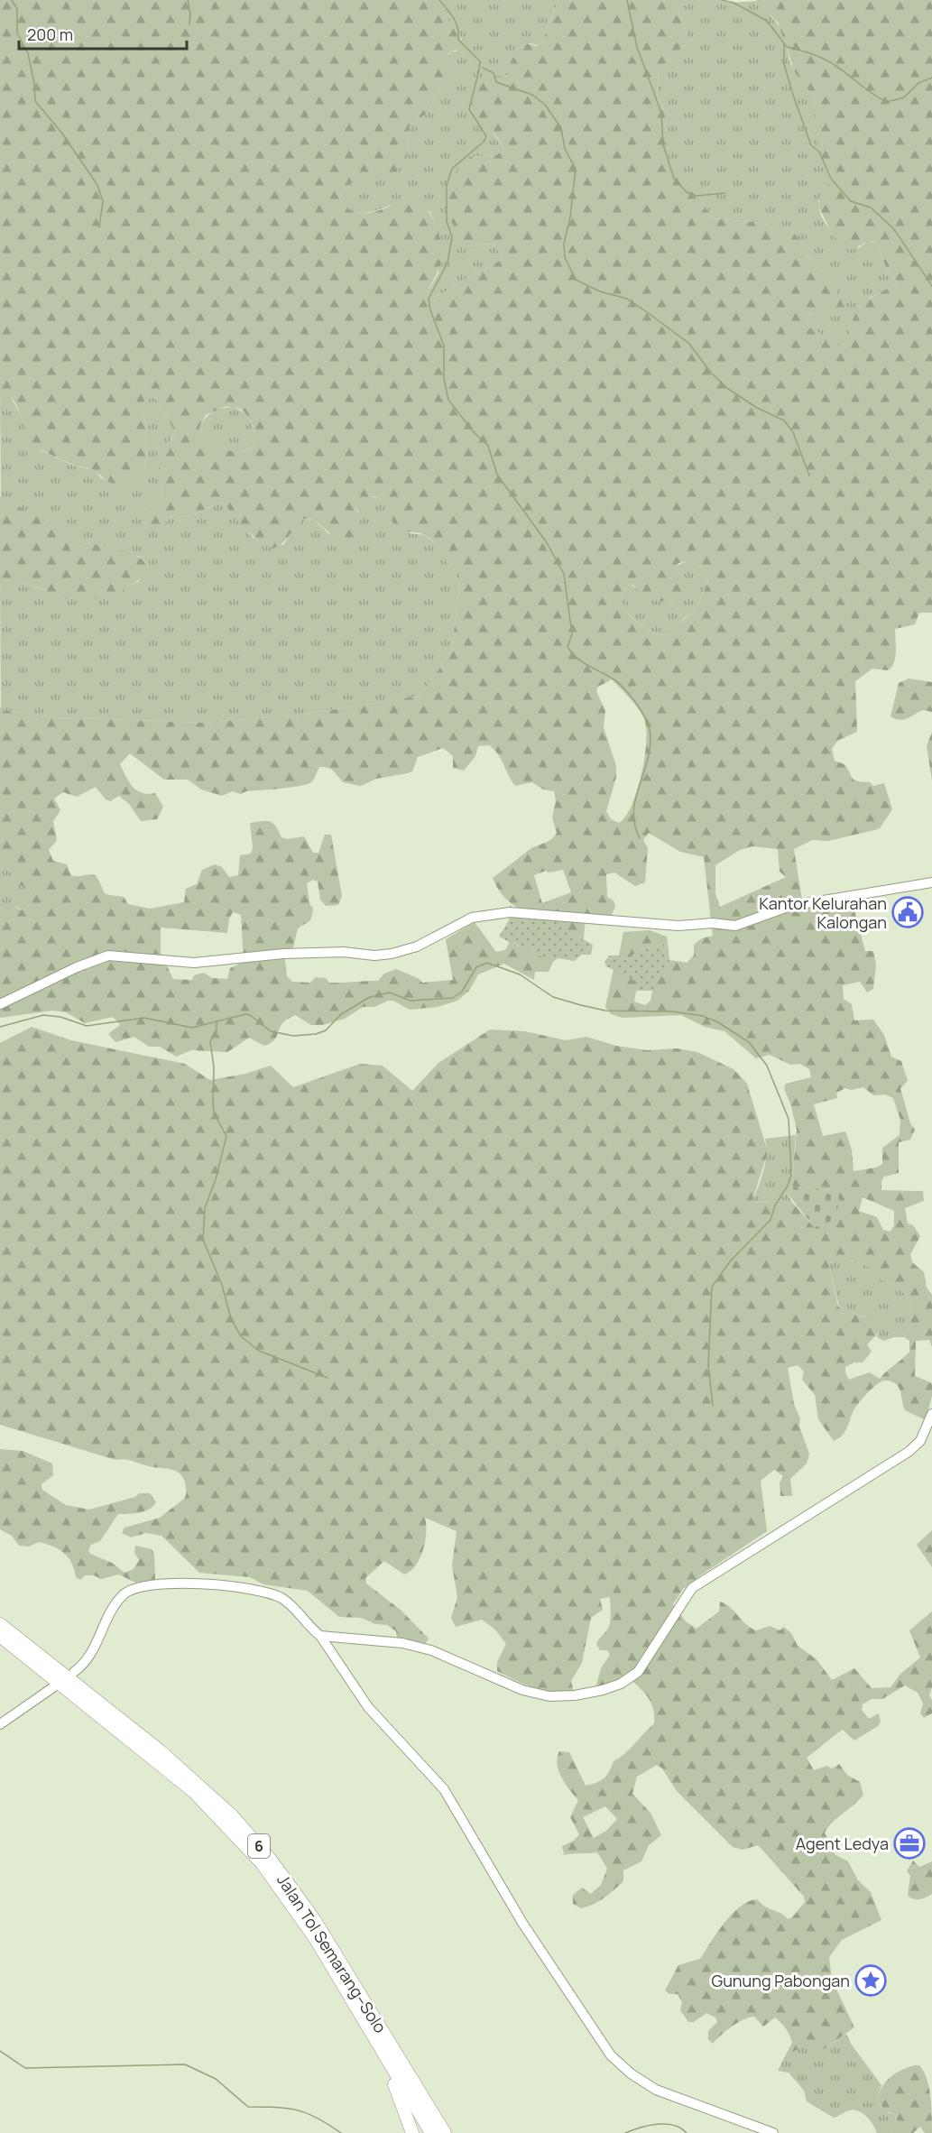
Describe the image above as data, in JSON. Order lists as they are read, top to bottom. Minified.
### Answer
{"streets":{"highway":["6","Jalan Tol Semarang–Solo"]},"places":{"public building":["Kantor Kelurahan Kalongan"],"office":["Agent Ledya"],"place":["Gunung Pabongan"]},"scale_bar":"200 m"}
